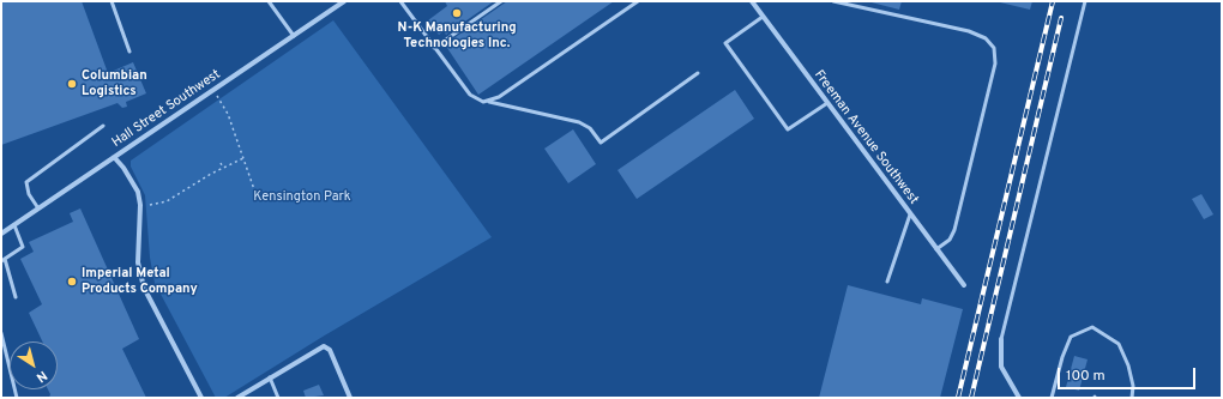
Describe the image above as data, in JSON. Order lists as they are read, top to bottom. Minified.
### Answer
{"streets":{"street":["Hall Street Southwest","Freeman Avenue Southwest"]},"parks":["Kensington Park"],"places":["N-K Manufacturing Technologies Inc.","Columbian Logistics","Imperial Metal Products Company"],"scale_bar":"100 m","north":"bottom right"}
